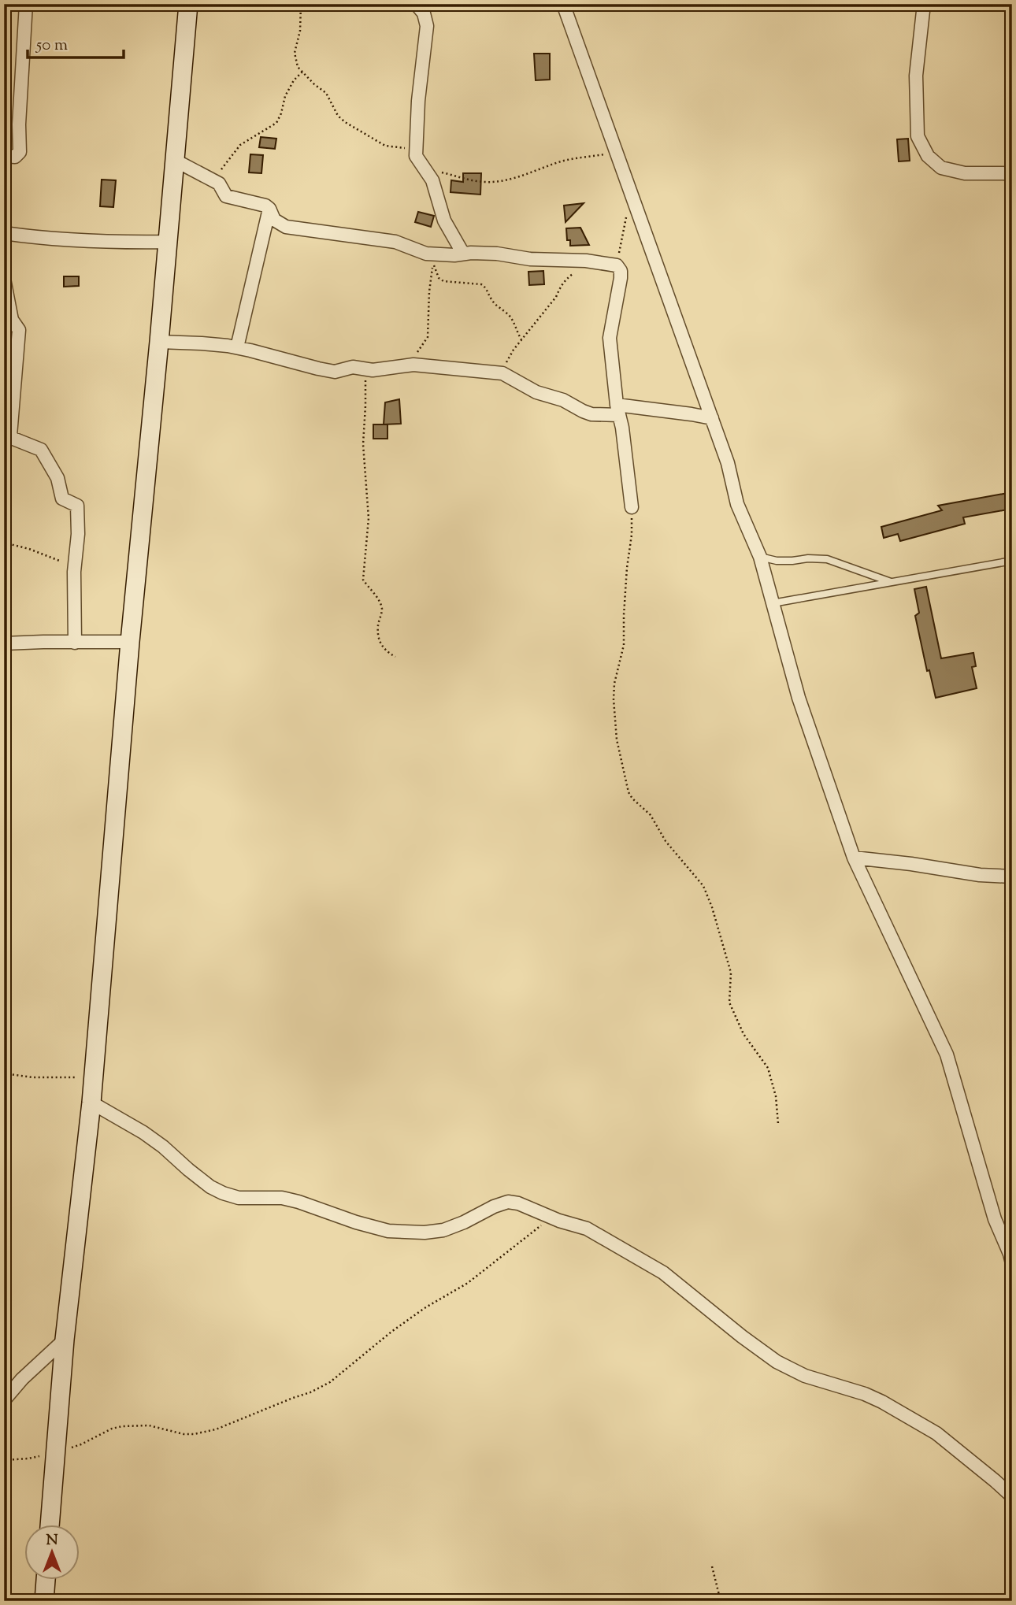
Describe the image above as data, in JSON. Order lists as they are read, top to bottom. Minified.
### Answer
{"scale_bar":"50 m","north":"top"}
